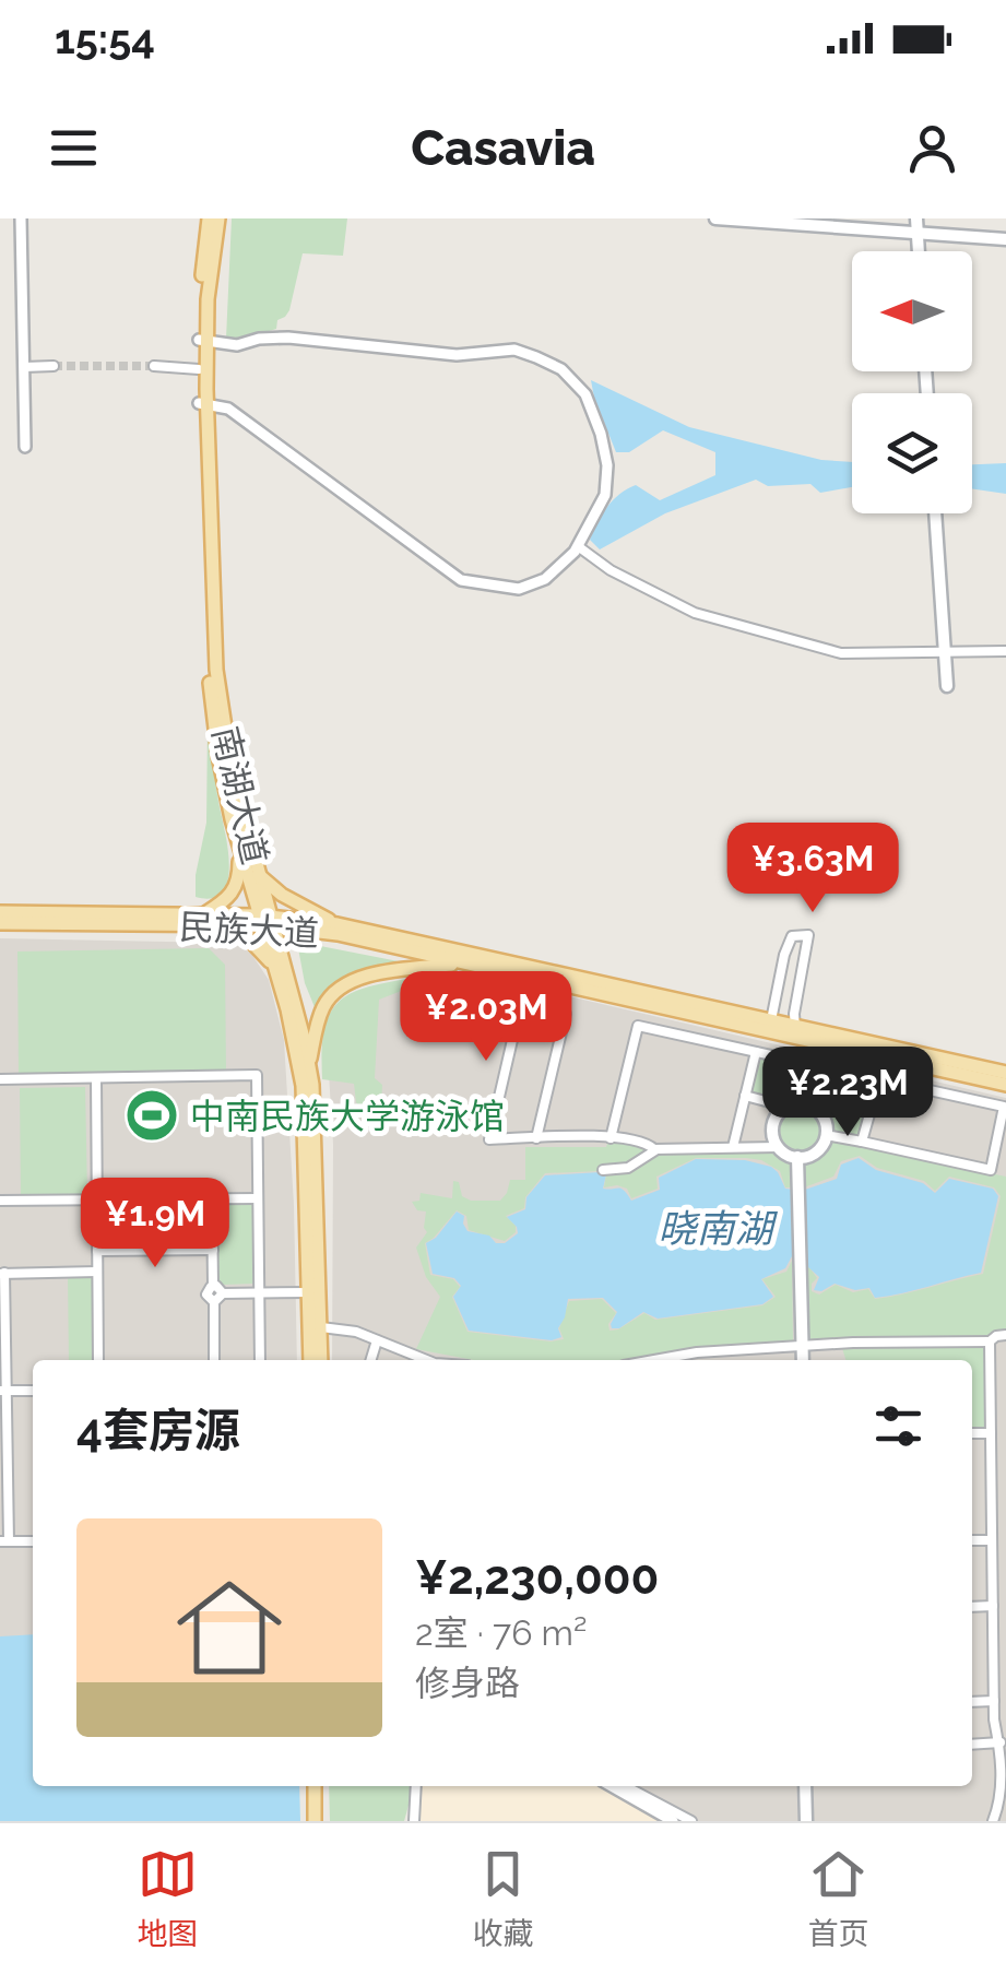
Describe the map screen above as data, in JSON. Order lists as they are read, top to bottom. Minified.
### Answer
{"streets":{"main road":["南湖大道","民族大道"]},"crossings":[["南湖大道","民族大道"]],"water":["晓南湖"],"places":{"sports":["中南民族大学游泳馆"]},"north":"left","page":{"status":"15:54","header":"Casavia","price":["¥3.63M","¥2.03M","¥2.23M","¥1.9M"],"heading":"4套房源","list":[{"name":"¥2,230,000","note":"2室 · 76 m² · 修身路"}],"tabs":["地图","收藏","首页"]}}
